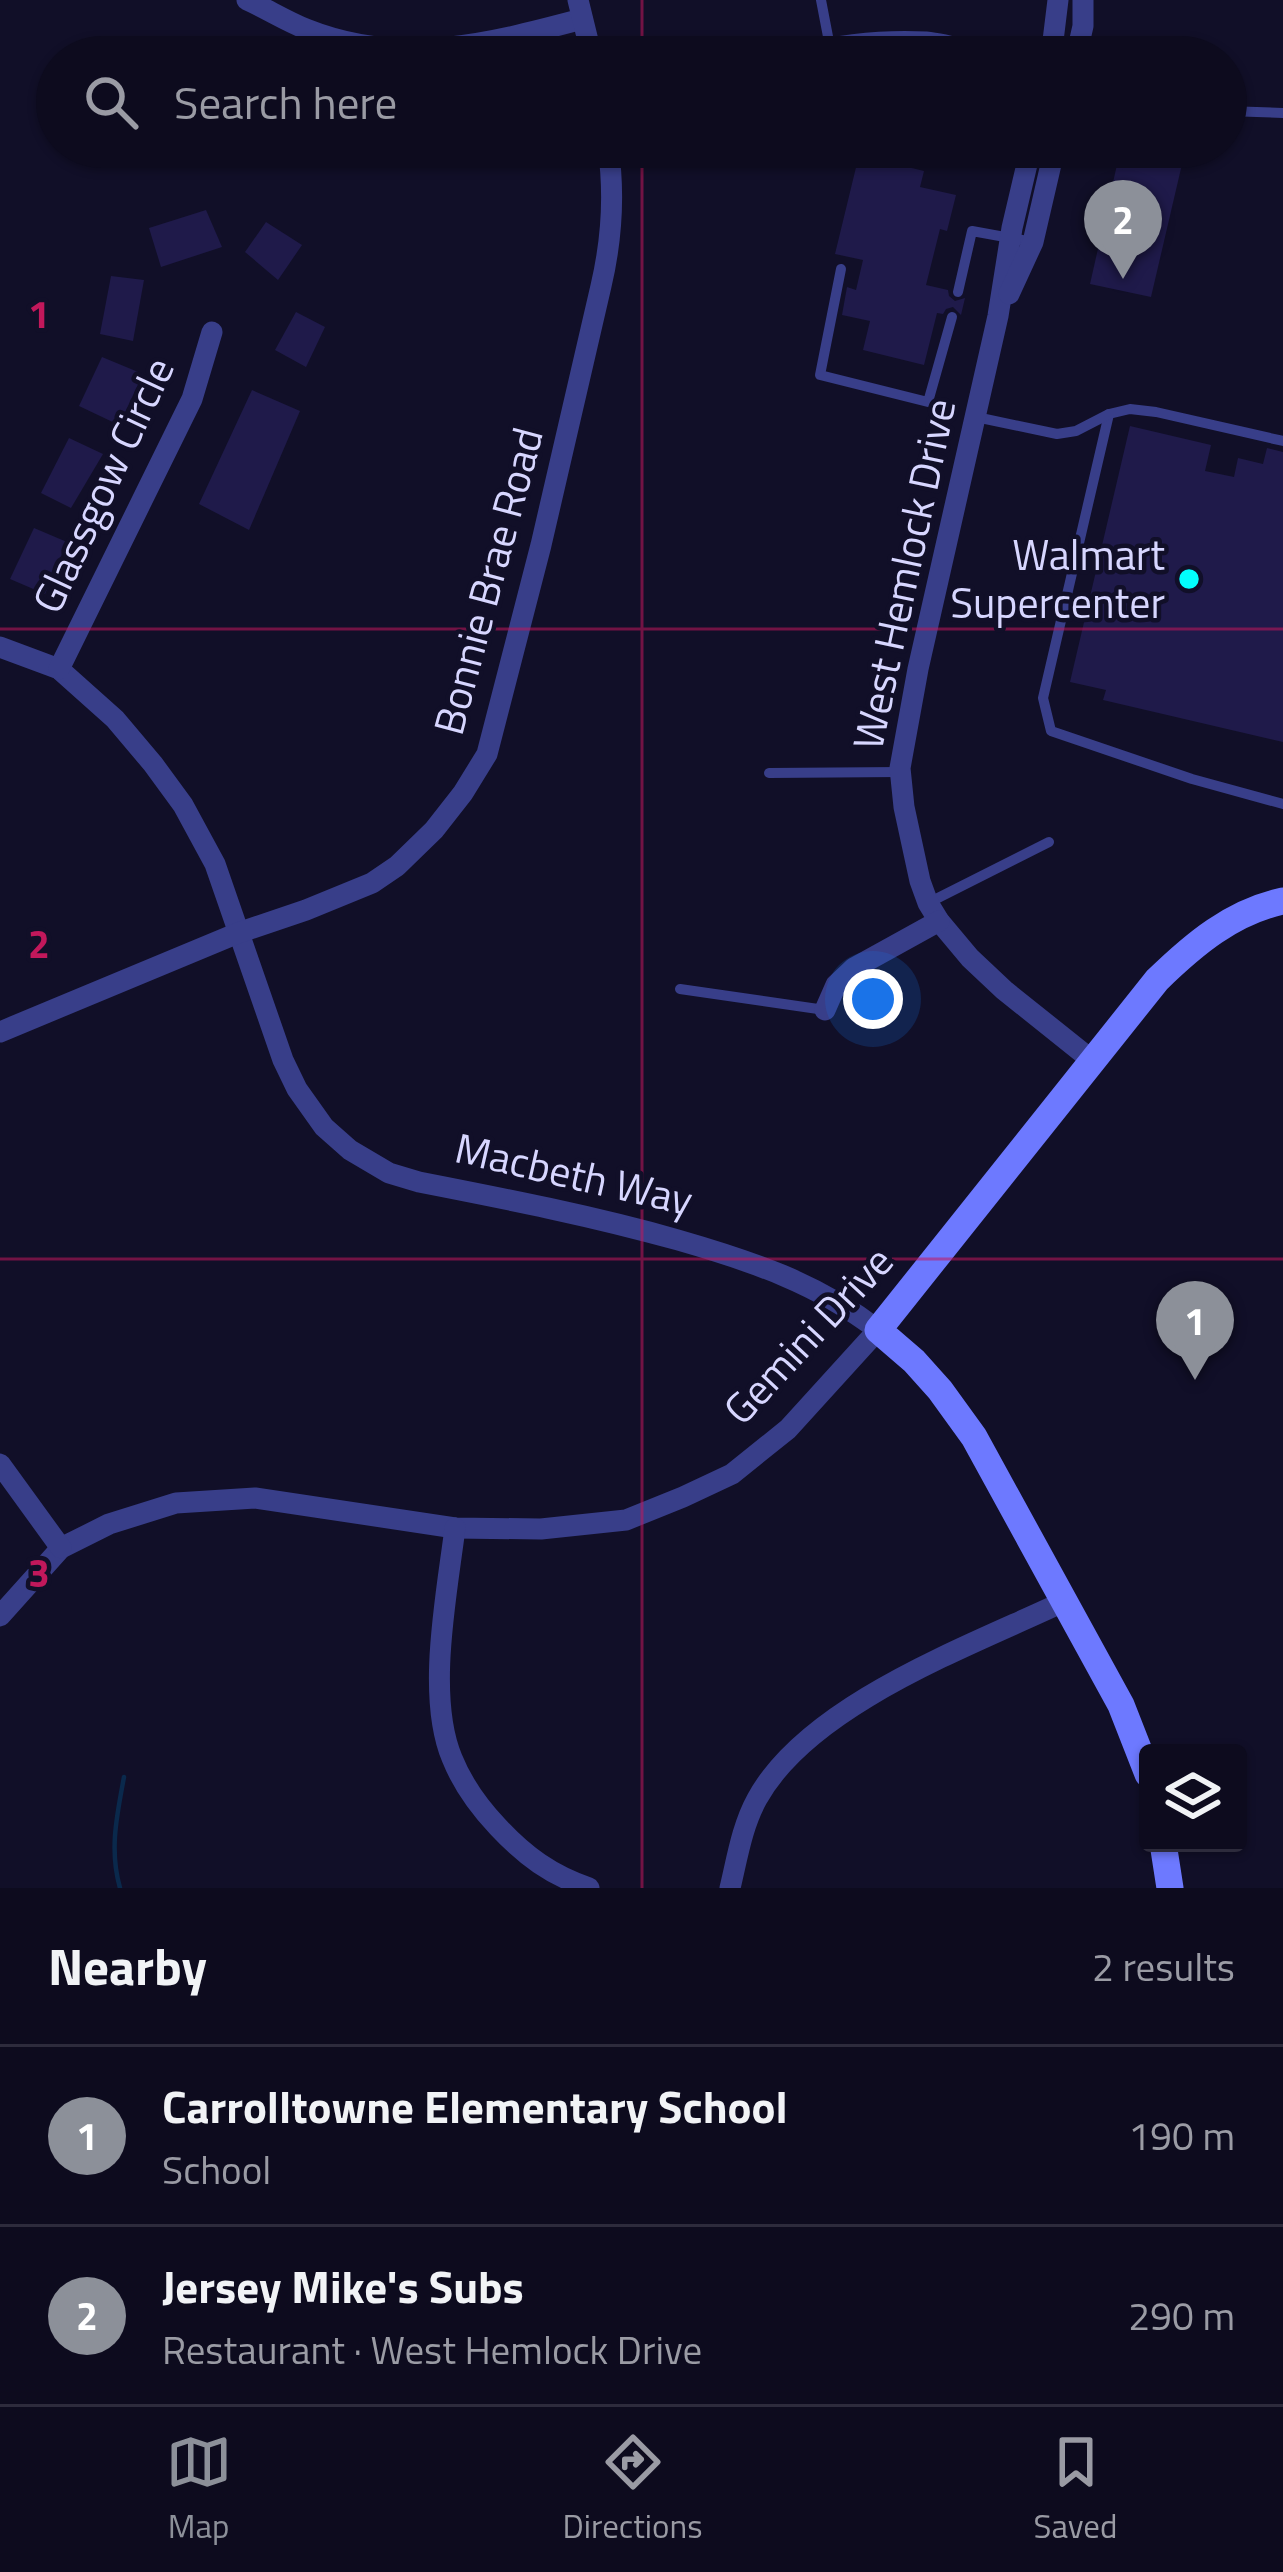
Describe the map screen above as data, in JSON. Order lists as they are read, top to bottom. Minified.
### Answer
{"streets":{"street":["Glassgow Circle","West Hemlock Drive","Bonnie Brae Road","Macbeth Way","Gemini Drive"]},"crossings":[["Glassgow Circle","Macbeth Way"],["West Hemlock Drive","Gemini Drive"],["Bonnie Brae Road","Macbeth Way"],["Macbeth Way","Gemini Drive"]],"places":["Walmart Supercenter"],"page":{"search":"Search here","pins":["2","1"],"heading":["Nearby","2 results"],"list":[{"mark":"1","name":"Carrolltowne Elementary School","note":"School","value":"190 m"},{"mark":"2","name":"Jersey Mike's Subs","note":"Restaurant · West Hemlock Drive","value":"290 m"}],"nav":["Map","Directions","Saved"]},"grid":{"rows":["1","2","3"]}}
